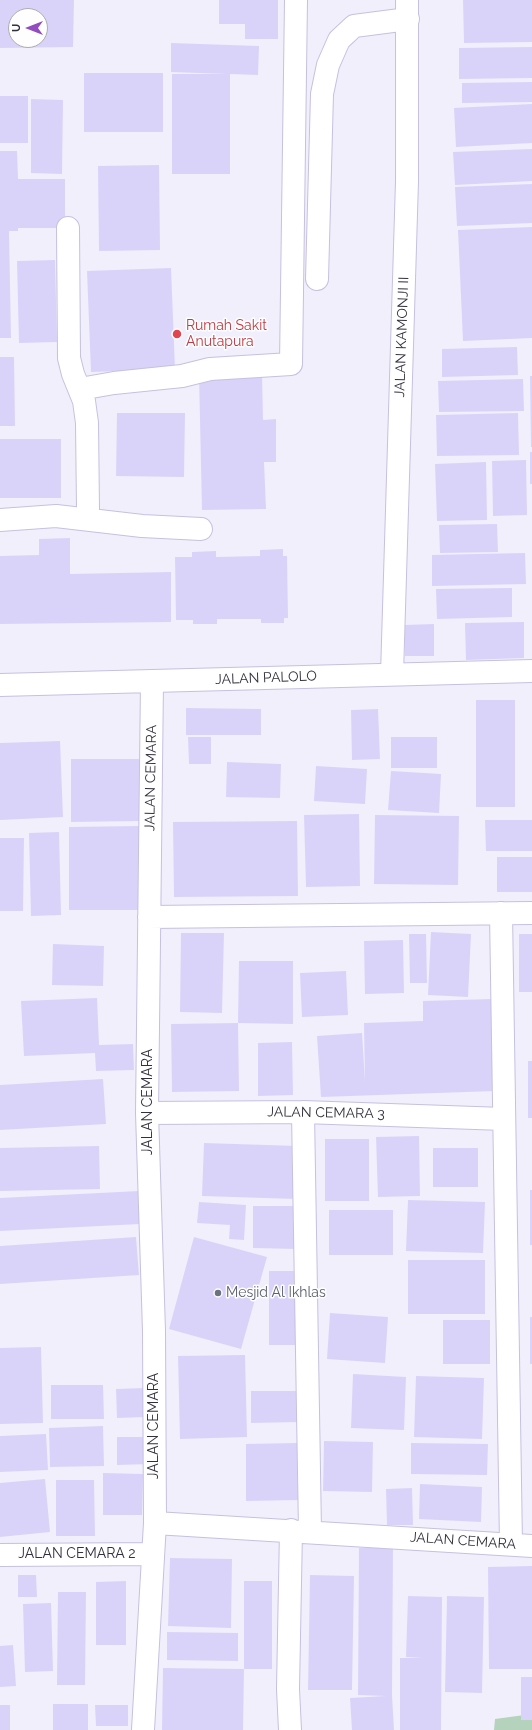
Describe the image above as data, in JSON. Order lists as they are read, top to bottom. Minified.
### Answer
{"streets":{"street":["JALAN KAMONJI II","JALAN PALOLO","JALAN CEMARA","JALAN CEMARA 3","JALAN CEMARA 2"]},"crossings":[["JALAN KAMONJI II","JALAN PALOLO"],["JALAN PALOLO","JALAN CEMARA"],["JALAN CEMARA","JALAN CEMARA 3"],["JALAN CEMARA","JALAN CEMARA 2"]],"places":["Rumah Sakit Anutapura","Mesjid Al Ikhlas"],"north":"left"}
